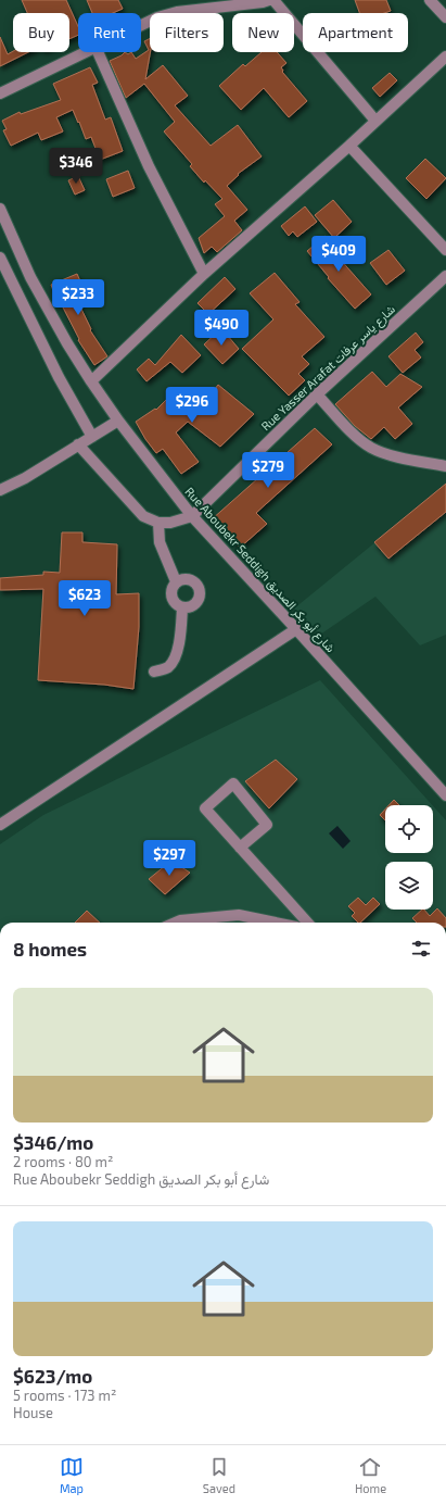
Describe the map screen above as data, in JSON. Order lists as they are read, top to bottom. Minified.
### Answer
{"streets":{"street":["Rue Yasser Arafat شارع ياسر عرفات","Rue Aboubekr Seddigh شارع أبو بكر الصديق"]},"crossings":[["Rue Yasser Arafat شارع ياسر عرفات","Rue Aboubekr Seddigh شارع أبو بكر الصديق"]],"page":{"chip":["Buy","Rent","Filters","New","Apartment"],"price":["$346","$409","$233","$490","$296","$279","$623","$297"],"heading":"8 homes","list":[{"name":"$346/mo","note":"2 rooms · 80 m² · Rue Aboubekr Seddigh شارع أبو بكر الصديق"},{"name":"$623/mo","note":"5 rooms · 173 m² · House"}],"tabs":["Map","Saved","Home"]}}
